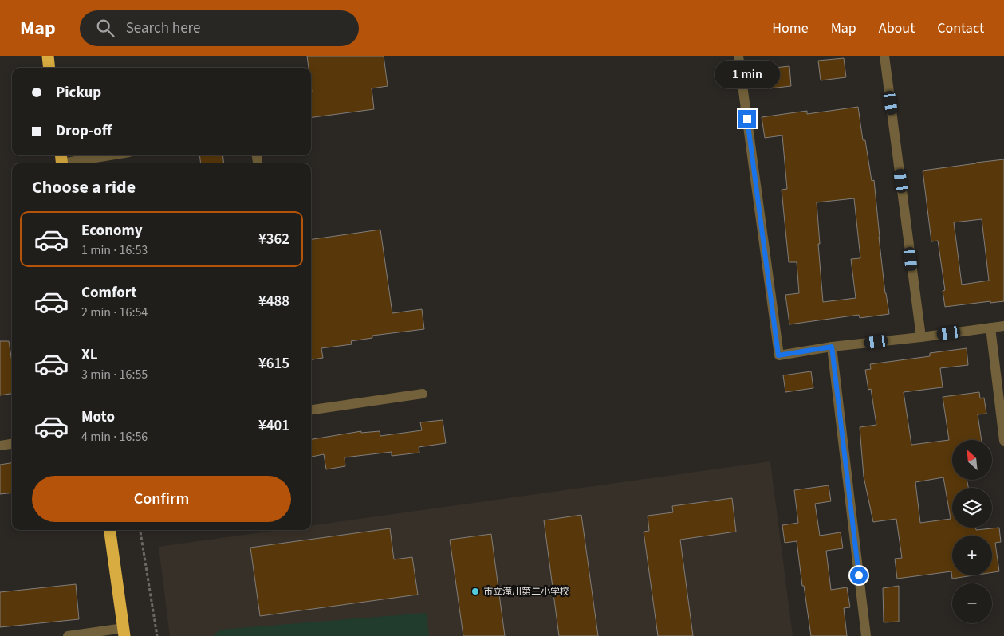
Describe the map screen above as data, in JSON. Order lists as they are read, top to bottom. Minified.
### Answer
{"places":["市立滝川第二小学校"],"north":"top left","page":{"header":"Map","search":"Search here","nav":["Home","Map","About","Contact"],"bubble":"1 min","banner":["Pickup","Drop-off"],"heading":"Choose a ride","list":[{"name":"Economy","note":"1 min · 16:53","value":"¥362"},{"name":"Comfort","note":"2 min · 16:54","value":"¥488"},{"name":"XL","note":"3 min · 16:55","value":"¥615"},{"name":"Moto","note":"4 min · 16:56","value":"¥401"}],"map_buttons":["+","−"],"buttons":"Confirm"}}
